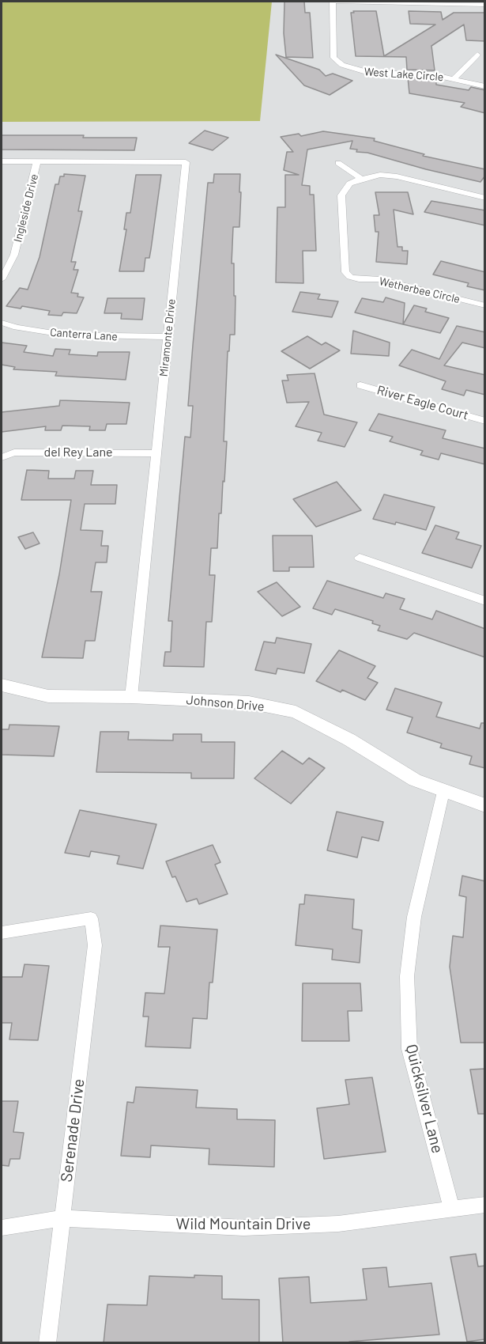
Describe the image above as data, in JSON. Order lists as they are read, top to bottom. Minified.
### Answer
{"streets":{"street":["West Lake Circle","Ingleside Drive","Wetherbee Circle","Canterra Lane","Miramonte Drive","River Eagle Court","del Rey Lane","Johnson Drive","Quicksilver Lane","Serenade Drive","Wild Mountain Drive"]},"crossings":[["Ingleside Drive","Miramonte Drive"],["Canterra Lane","Miramonte Drive"],["Miramonte Drive","del Rey Lane"],["Miramonte Drive","Johnson Drive"],["Johnson Drive","Quicksilver Lane"],["Quicksilver Lane","Wild Mountain Drive"],["Serenade Drive","Wild Mountain Drive"]]}
